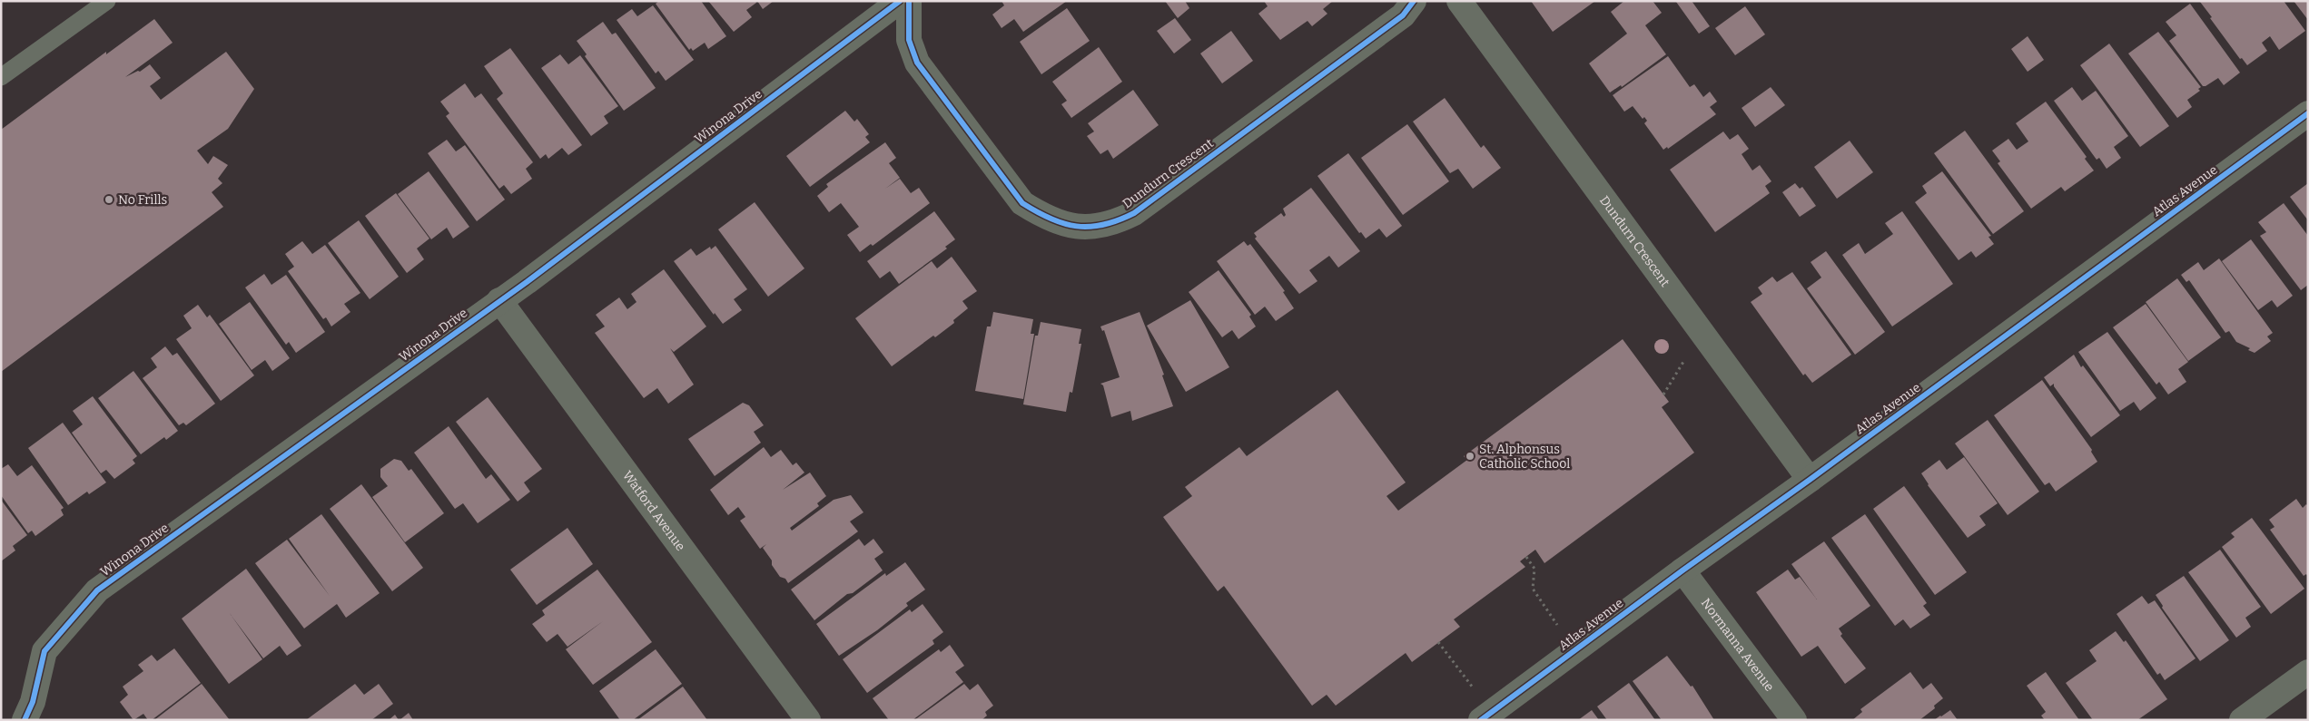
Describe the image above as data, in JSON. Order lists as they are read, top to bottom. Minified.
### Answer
{"streets":{"street":["Winona Drive","Dundurn Crescent","Atlas Avenue","Watford Avenue","Normanna Avenue"]},"crossings":[["Winona Drive","Watford Avenue"],["Dundurn Crescent","Atlas Avenue"],["Atlas Avenue","Normanna Avenue"]],"places":["No Frills","St. Alphonsus Catholic School"]}
